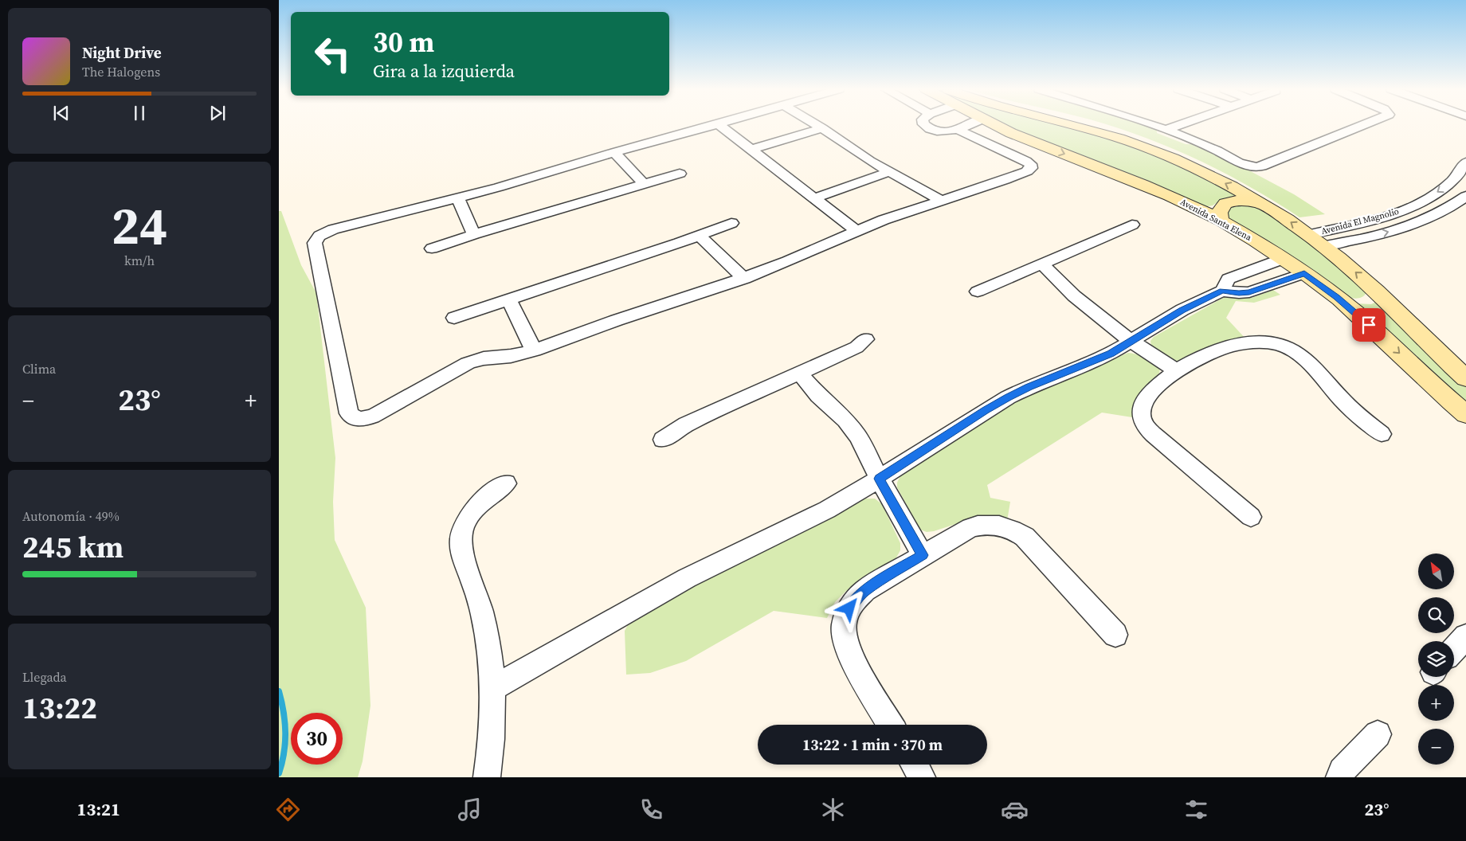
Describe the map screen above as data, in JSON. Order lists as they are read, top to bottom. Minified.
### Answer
{"streets":{"street":["Avenida Santa Elena","Avenida El Magnolio"]},"north":"top left","page":{"turn":["30 m","Gira a la izquierda"],"song":["Night Drive","The Halogens"],"tile":[["24","km/h"],"Clima",["Autonomía · 49%","245 km"],["Llegada","13:22"]],"heat":["−","23°","+"],"map_buttons":["+","−"],"limit":"30","trip":"13:22 · 1 min · 370 m","tabs":["13:21","23°"]}}
